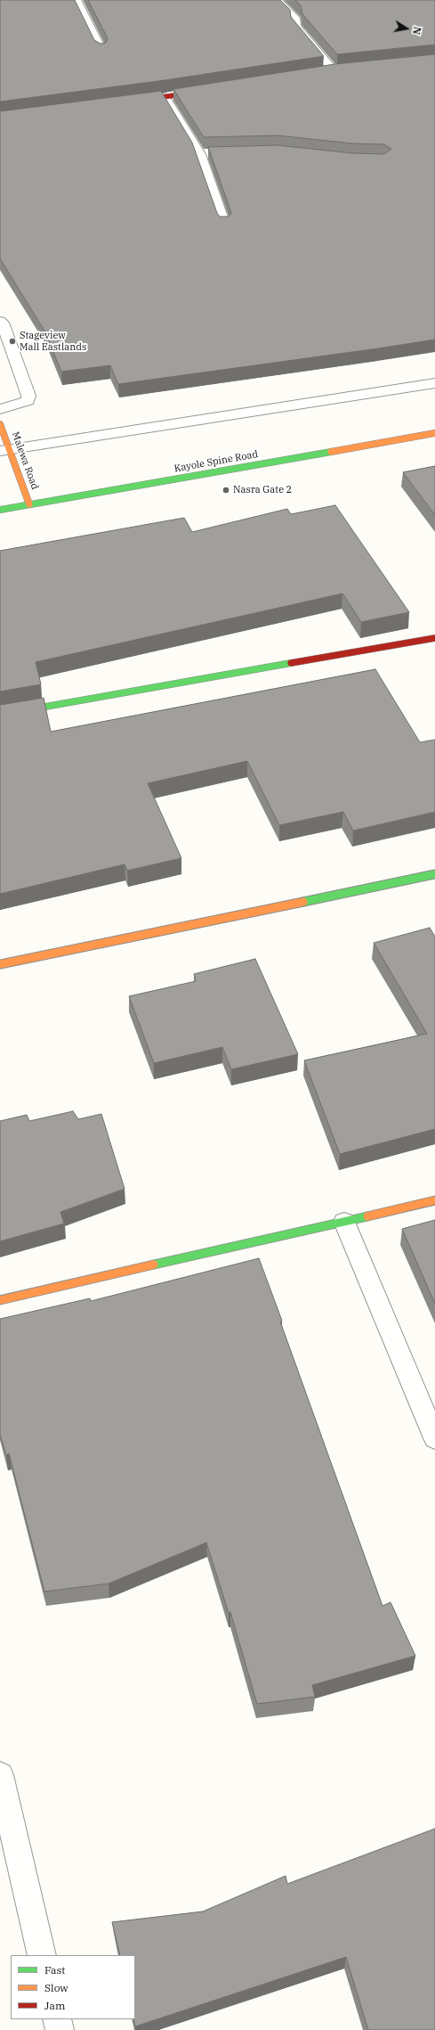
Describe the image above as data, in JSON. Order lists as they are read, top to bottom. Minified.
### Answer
{"streets":{"street":["Malewa Road","Kayole Spine Road"]},"crossings":[["Malewa Road","Kayole Spine Road"]],"places":["Stageview Mall Eastlands","Nasra Gate 2"],"legend":["Fast","Slow","Jam"],"north":"right"}
